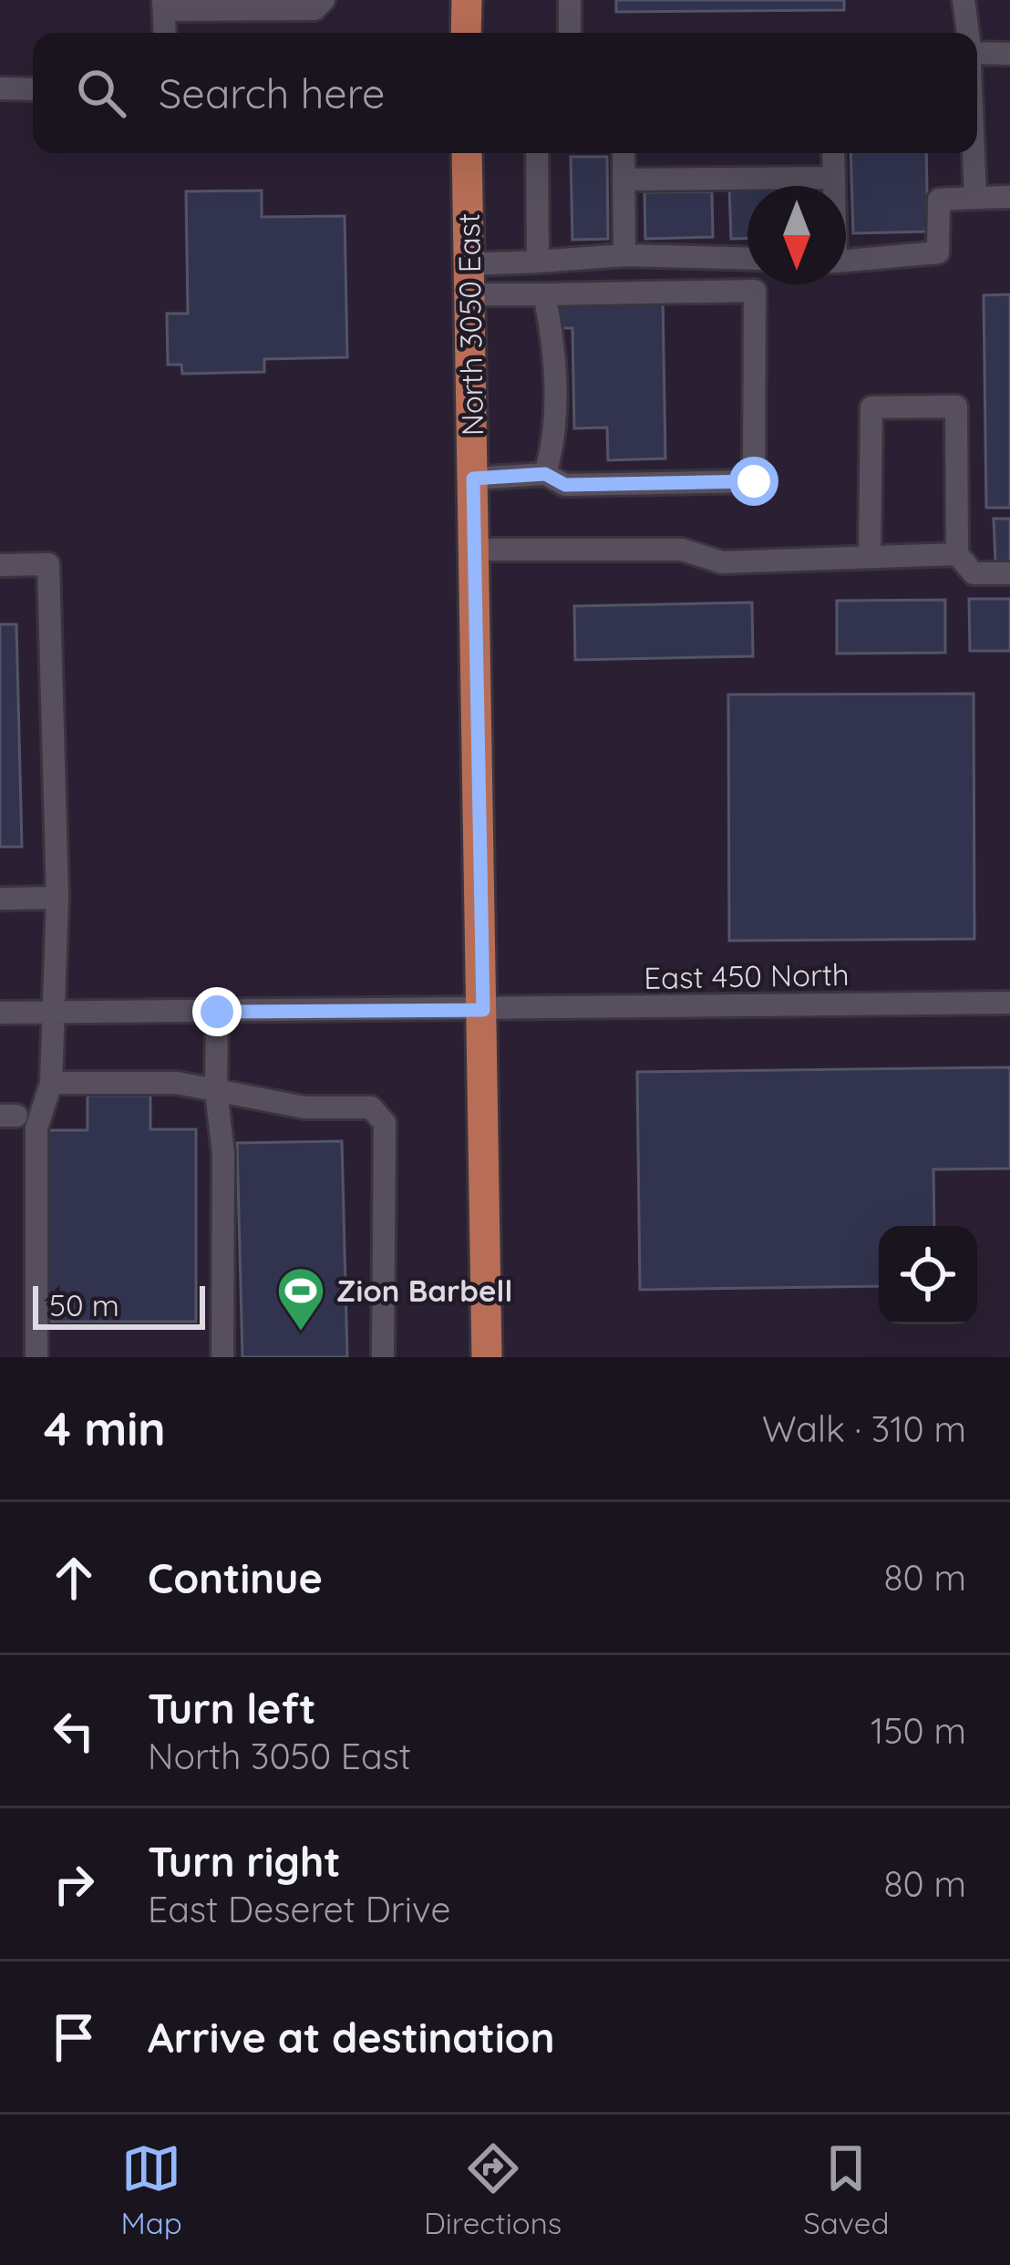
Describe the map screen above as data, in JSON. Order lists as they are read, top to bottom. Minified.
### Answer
{"streets":{"main road":["North 3050 East"],"street":["East 450 North"]},"crossings":[["North 3050 East","East 450 North"]],"places":{"sports":["Zion Barbell"]},"scale_bar":"50 m","north":"bottom","page":{"search":"Search here","scale":"50 m","heading":["4 min","Walk · 310 m"],"list":[["Continue","80 m"],["Turn left","North 3050 East","150 m"],["Turn right","East Deseret Drive","80 m"],"Arrive at destination"],"nav":["Map","Directions","Saved"]}}
